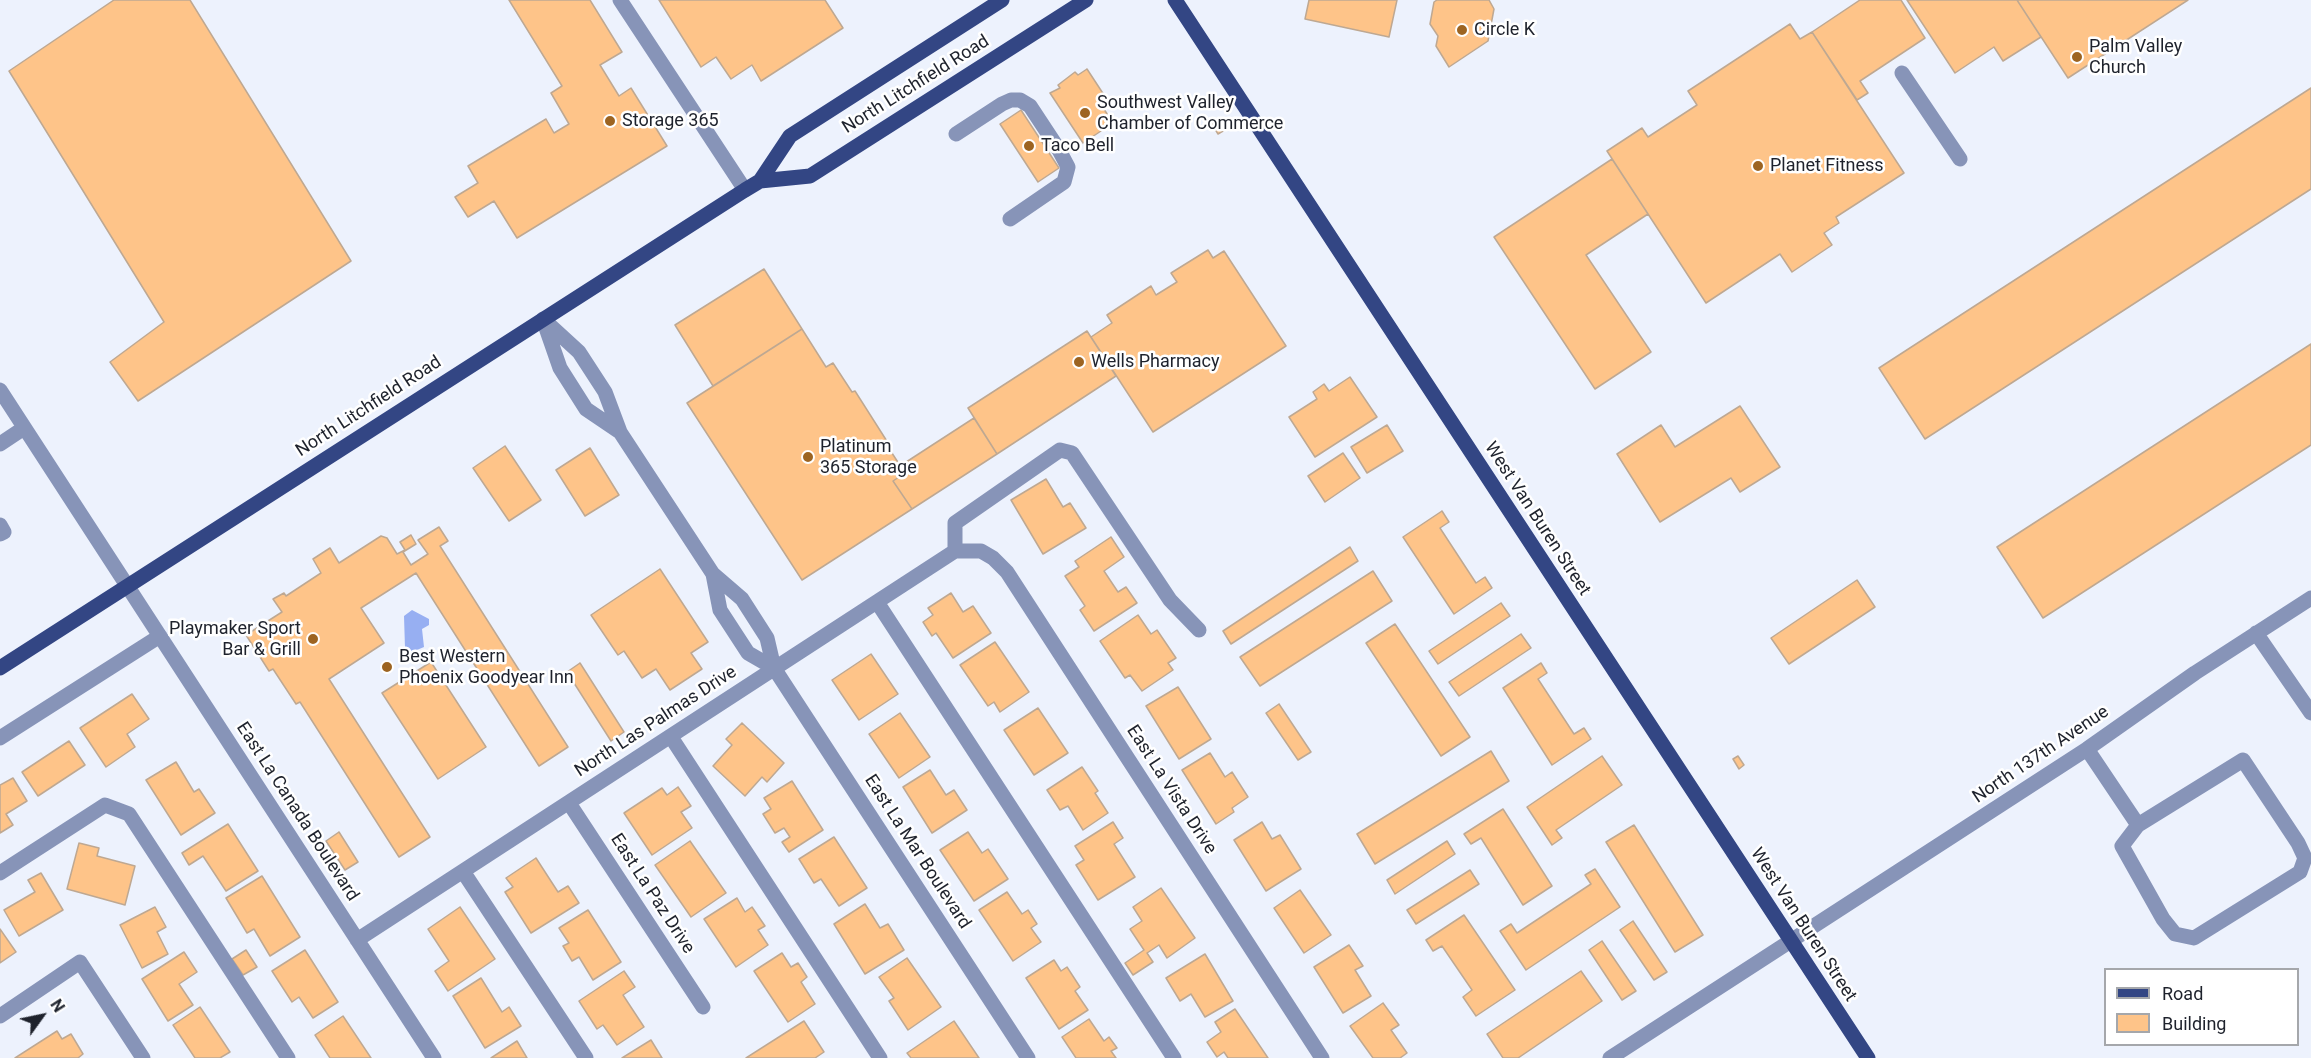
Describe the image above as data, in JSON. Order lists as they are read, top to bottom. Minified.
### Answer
{"streets":{"main road":["North Litchfield Road","West Van Buren Street"],"street":["North Las Palmas Drive","North 137th Avenue","East La Vista Drive","East La Canada Boulevard","East La Mar Boulevard","East La Paz Drive"]},"crossings":[["North Litchfield Road","East La Canada Boulevard"],["North Litchfield Road","East La Mar Boulevard"],["West Van Buren Street","North 137th Avenue"],["North Las Palmas Drive","East La Vista Drive"],["North Las Palmas Drive","East La Canada Boulevard"],["North Las Palmas Drive","East La Mar Boulevard"],["North Las Palmas Drive","East La Paz Drive"]],"places":["Circle K","Palm Valley Church","Southwest Valley Chamber of Commerce","Storage 365","Taco Bell","Planet Fitness","Wells Pharmacy","Platinum 365 Storage","Playmaker Sport Bar & Grill","Best Western Phoenix Goodyear Inn"],"legend":["Road","Building"],"north":"top right"}
